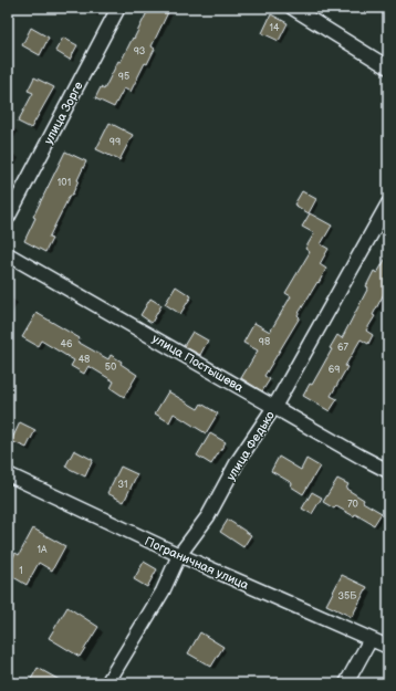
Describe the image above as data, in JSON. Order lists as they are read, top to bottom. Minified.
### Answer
{"streets":{"street":["улица Зорге","улица Постышева","улица Федько","Пограничная улица"]},"crossings":[["улица Постышева","улица Федько"],["улица Федько","Пограничная улица"]],"house_numbers":["14","93","95","99","101","98","46","67","48","50","69","31","70","1А","1","35Б"]}
